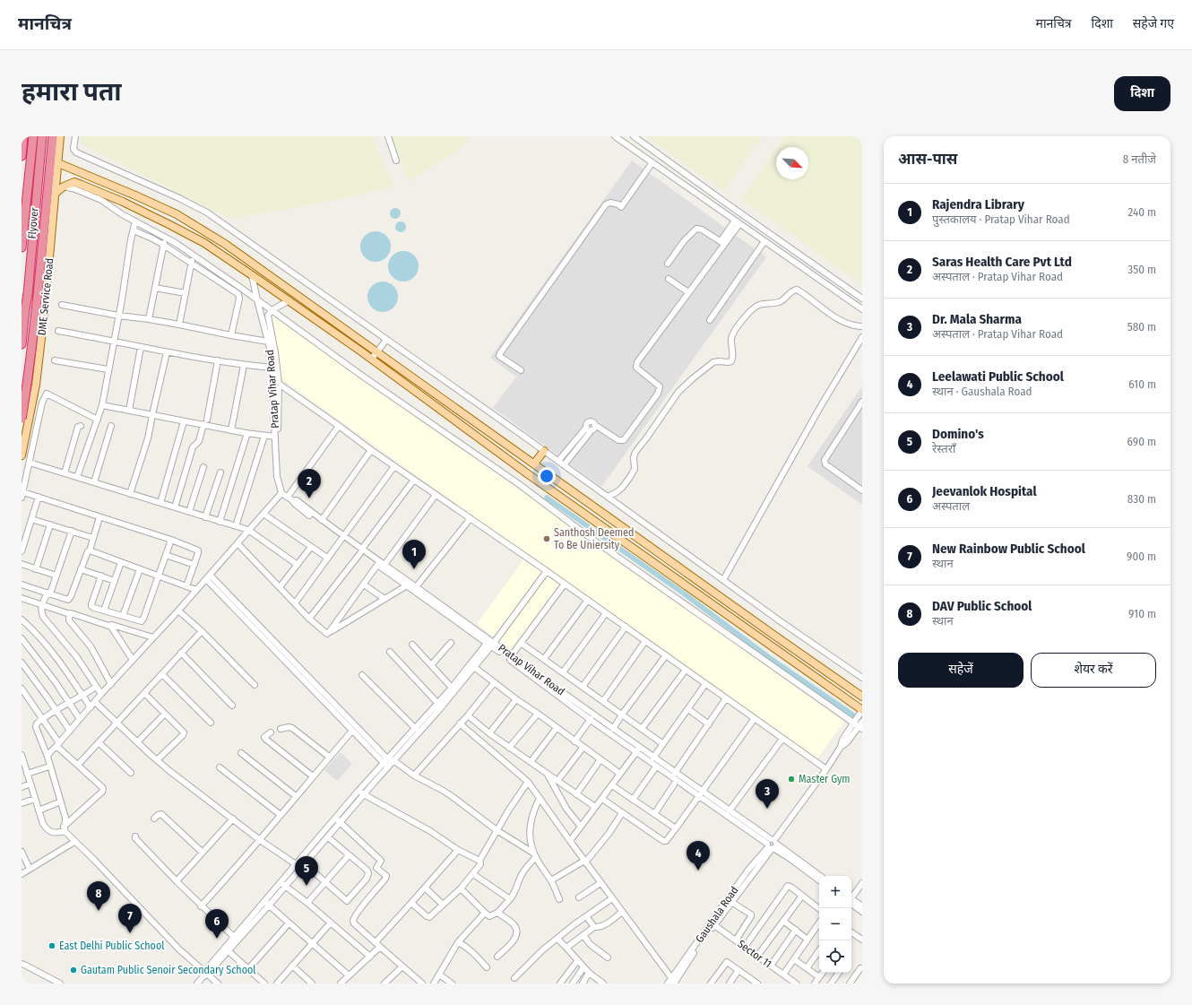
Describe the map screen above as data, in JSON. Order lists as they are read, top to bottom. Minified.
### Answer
{"streets":{"highway":["Flyover"],"main road":["DME Service Road"],"street":["Pratap Vihar Road","Gaushala Road","Sector 11"]},"crossings":[["Pratap Vihar Road","Gaushala Road"],["Gaushala Road","Sector 11"]],"places":["Santhosh Deemed To Be Uniersity","Master Gym","East Delhi Public School","Gautam Public Senoir Secondary School"],"north":"bottom right","page":{"header":"मानचित्र","nav":["मानचित्र","दिशा","सहेजे गए"],"buttons":["दिशा",["सहेजें","शेयर करें"]],"title":"हमारा पता","heading":["आस-पास","8 नतीजे"],"list":[{"mark":"1","name":"Rajendra Library","note":"पुस्तकालय · Pratap Vihar Road","value":"240 m"},{"mark":"2","name":"Saras Health Care Pvt Ltd","note":"अस्पताल · Pratap Vihar Road","value":"350 m"},{"mark":"3","name":"Dr. Mala Sharma","note":"अस्पताल · Pratap Vihar Road","value":"580 m"},{"mark":"4","name":"Leelawati Public School","note":"स्थान · Gaushala Road","value":"610 m"},{"mark":"5","name":"Domino's","note":"रेस्तराँ","value":"690 m"},{"mark":"6","name":"Jeevanlok Hospital","note":"अस्पताल","value":"830 m"},{"mark":"7","name":"New Rainbow Public School","note":"स्थान","value":"900 m"},{"mark":"8","name":"DAV Public School","note":"स्थान","value":"910 m"}],"pins":["2","1","3","4","5","8","7","6"],"map_buttons":["+","−"]}}
